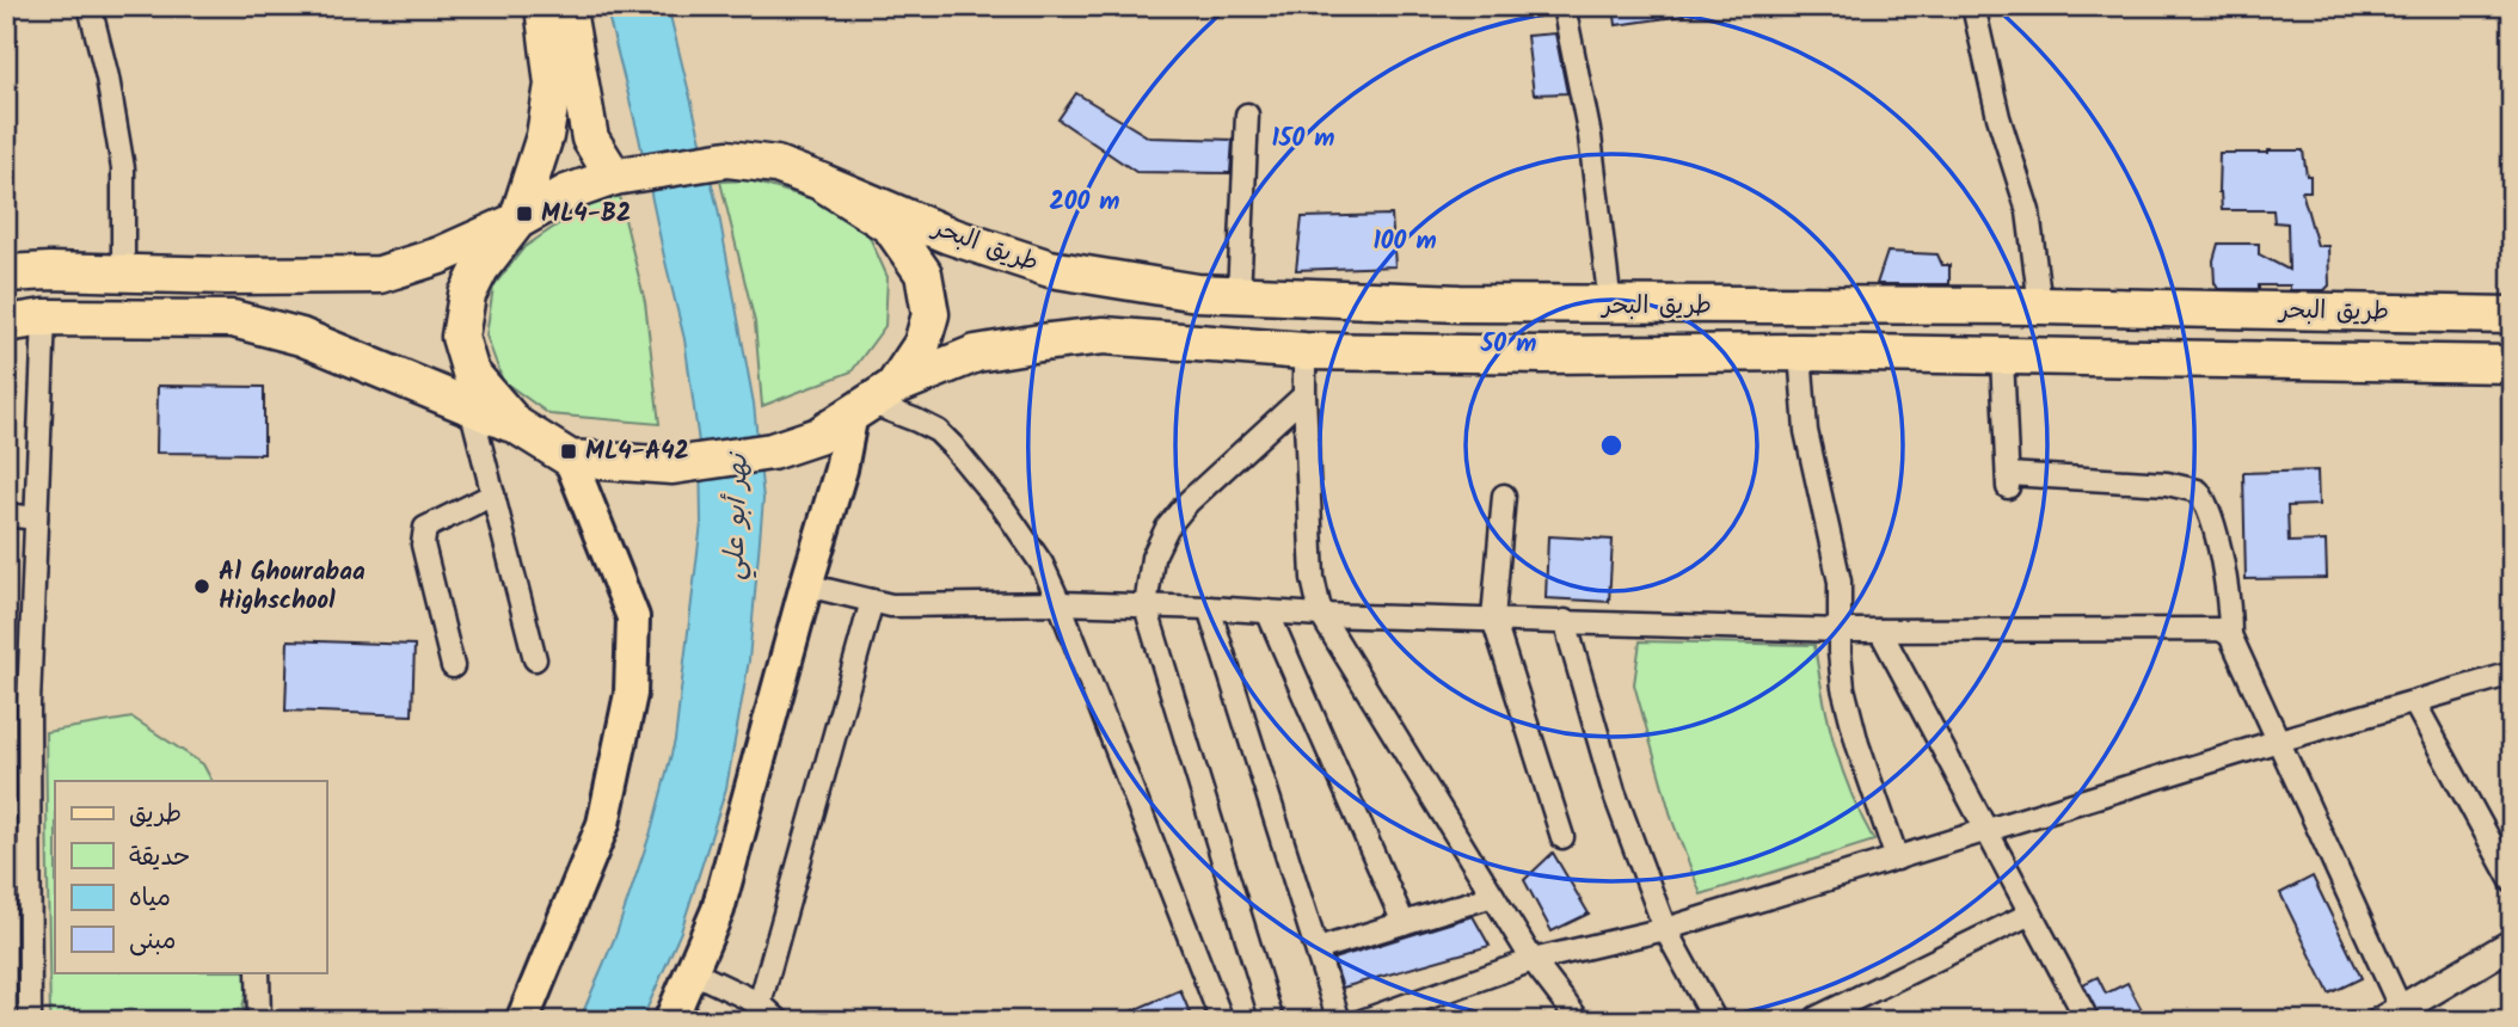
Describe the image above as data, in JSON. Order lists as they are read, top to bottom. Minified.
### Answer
{"streets":{"highway":["طريق البحر"]},"water":["نهر أبو علي"],"places":{"transit":["ML4-B2","ML4-A42"],"other":["Al Ghourabaa Highschool"]},"legend":["طريق","حديقة","مياه","مبنى"],"rings":["150 m","200 m","100 m","50 m"]}
